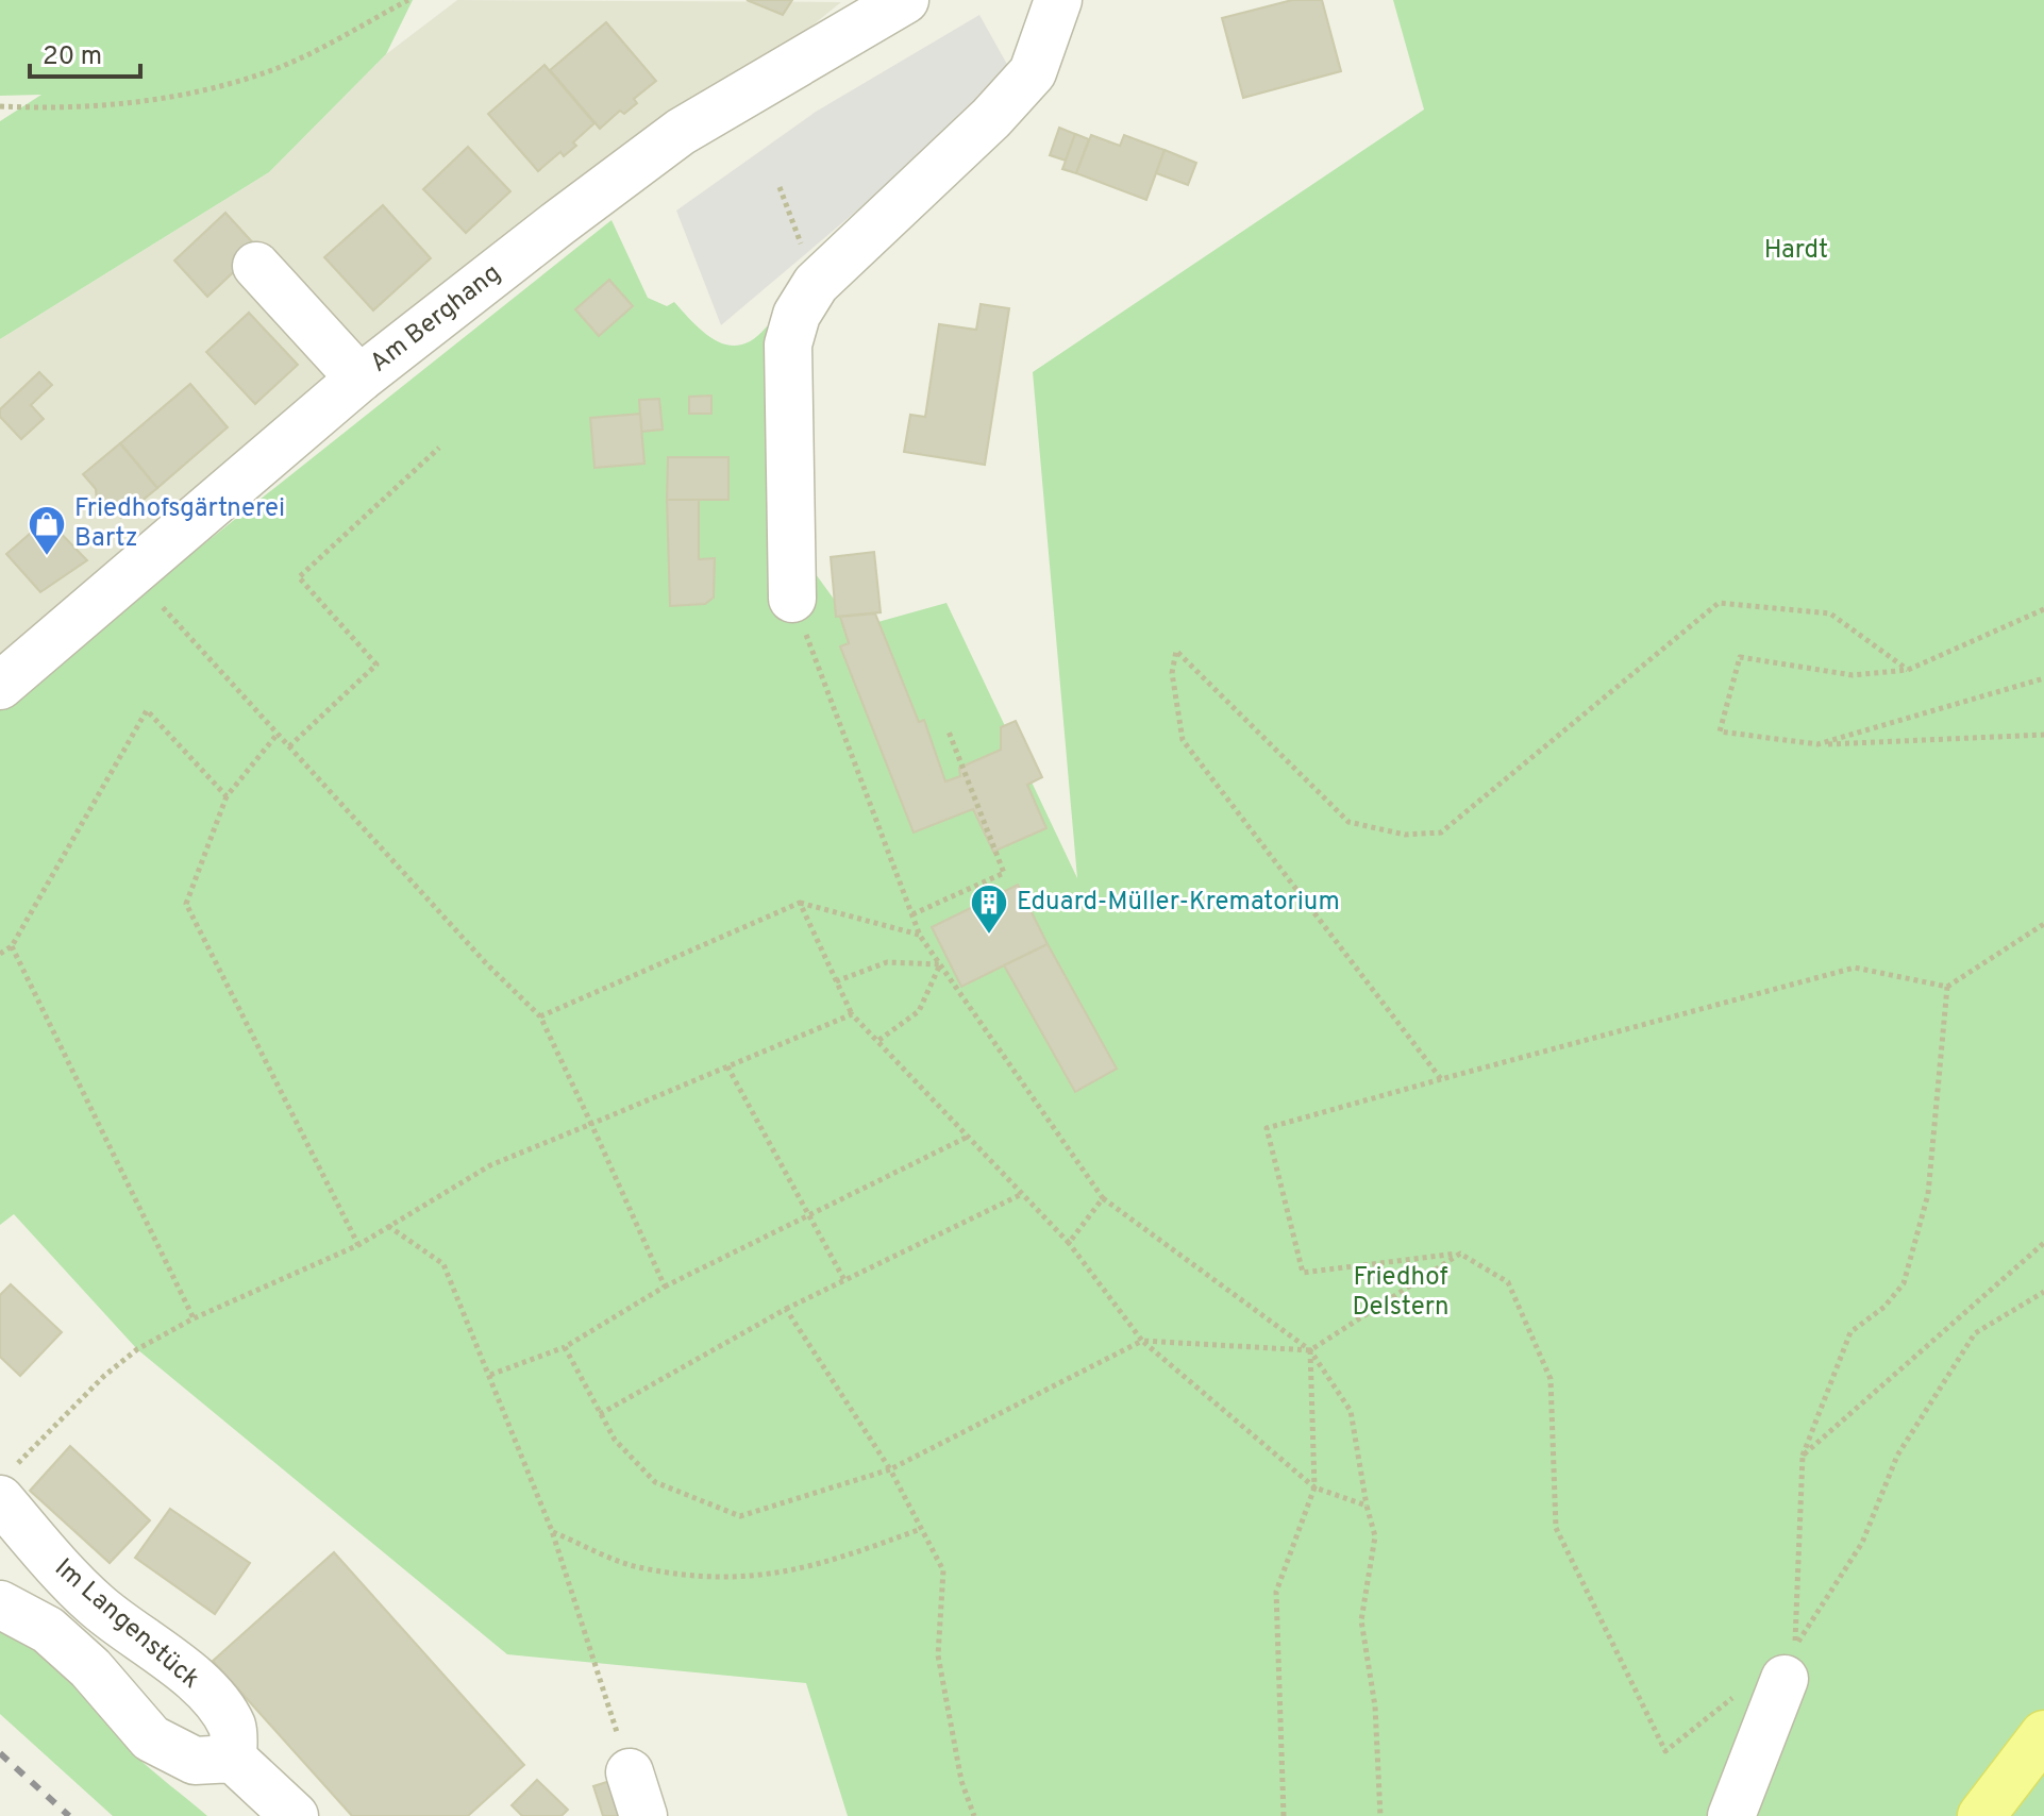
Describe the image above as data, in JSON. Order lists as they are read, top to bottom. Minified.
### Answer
{"streets":{"street":["Am Berghang","Im Langenstück"]},"parks":["Hardt","Friedhof Delstern"],"places":{"shop":["Friedhofsgärtnerei Bartz"],"building":["Eduard-Müller-Krematorium"]},"scale_bar":"20 m"}
